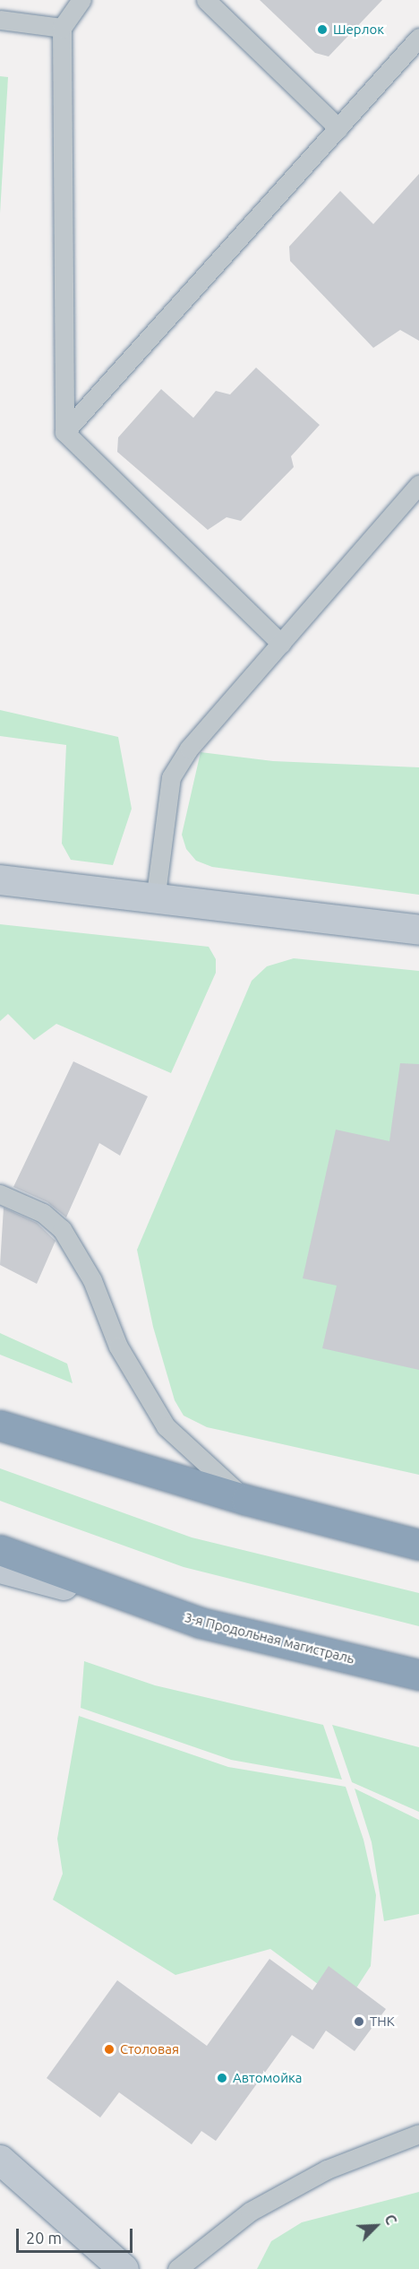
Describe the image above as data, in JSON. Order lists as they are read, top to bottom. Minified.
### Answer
{"streets":{"highway":["3-я Продольная магистраль"]},"places":["Шерлок","ТНК","Столовая","Автомойка"],"scale_bar":"20 m","north":"top right"}
